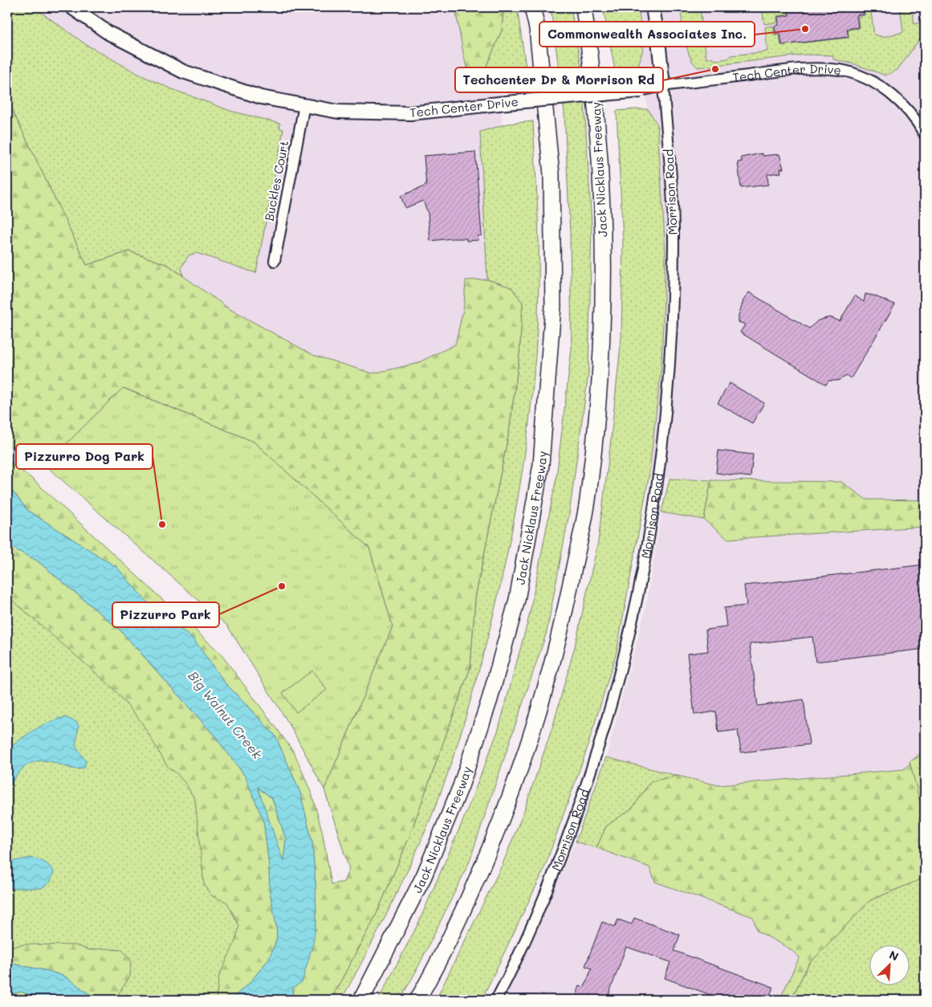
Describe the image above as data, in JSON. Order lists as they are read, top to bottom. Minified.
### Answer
{"streets":{"highway":["Jack Nicklaus Freeway"],"main road":["Tech Center Drive","Morrison Road"],"street":["Buckles Court"]},"crossings":[["Tech Center Drive","Buckles Court"],["Tech Center Drive","Morrison Road"]],"water":["Big Walnut Creek"],"places":["Commonwealth Associates Inc.","Techcenter Dr & Morrison Rd","Pizzurro Dog Park","Pizzurro Park"],"north":"top right"}
